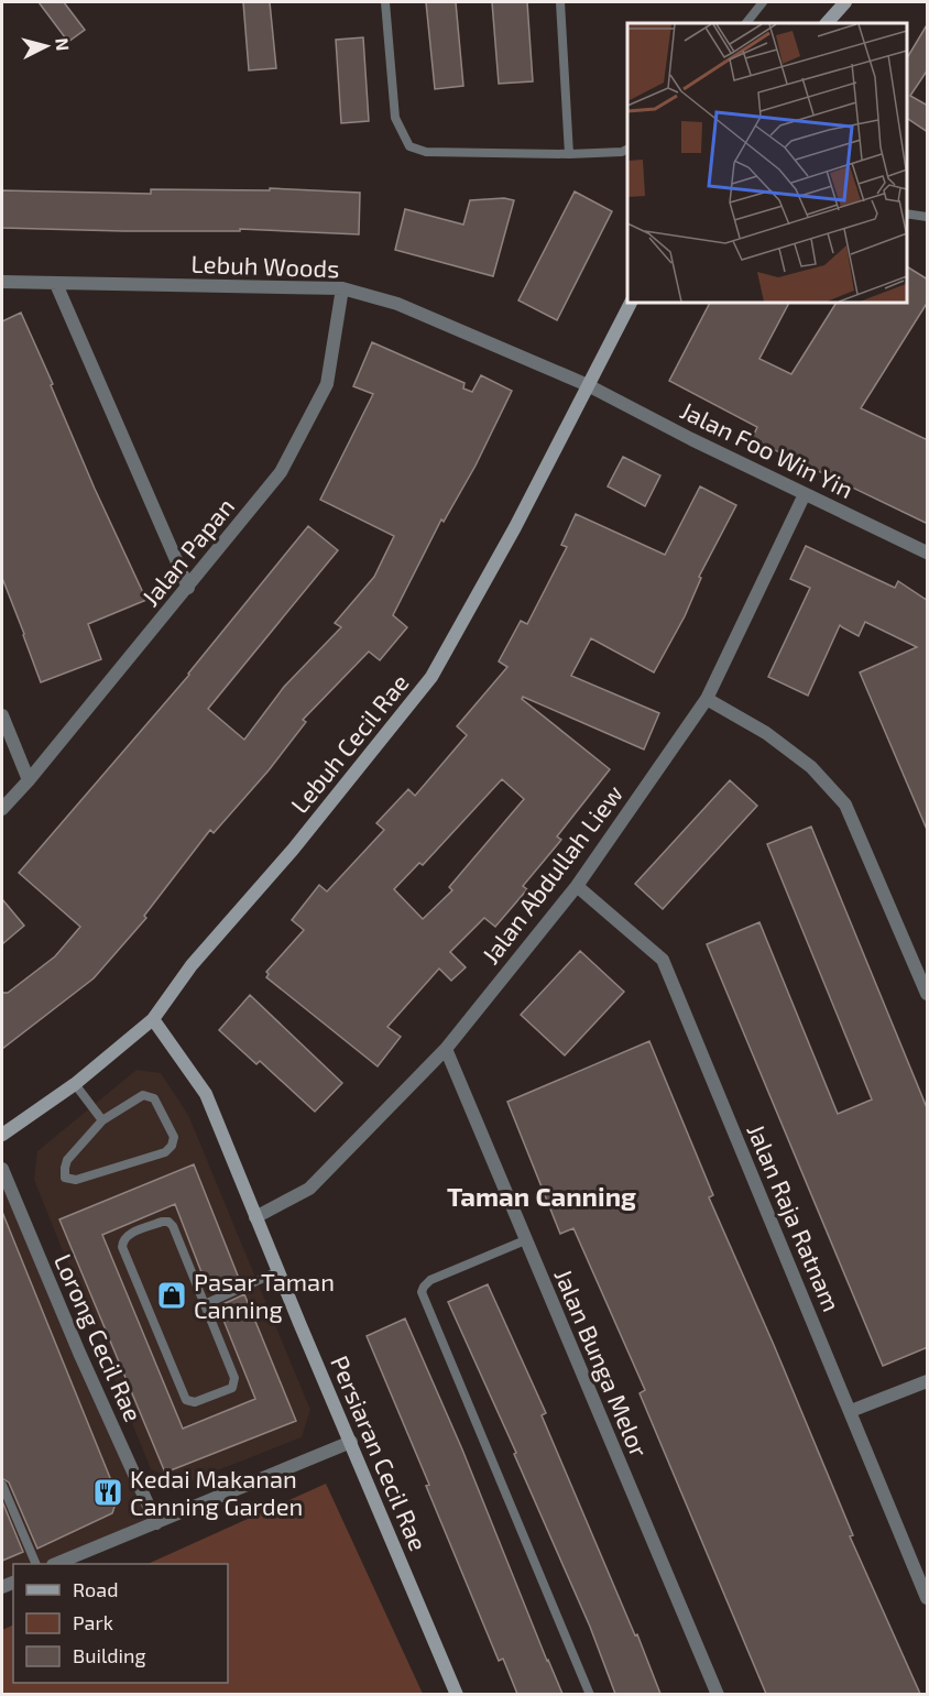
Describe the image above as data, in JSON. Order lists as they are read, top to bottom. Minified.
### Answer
{"streets":{"street":["Lebuh Woods","Jalan Foo Win Yin","Jalan Papan","Lebuh Cecil Rae","Jalan Abdullah Liew","Jalan Raja Ratnam","Lorong Cecil Rae","Jalan Bunga Melor","Persiaran Cecil Rae"]},"crossings":[["Lebuh Woods","Jalan Foo Win Yin"],["Lebuh Woods","Jalan Papan"],["Lebuh Woods","Lebuh Cecil Rae"],["Jalan Foo Win Yin","Lebuh Cecil Rae"],["Jalan Foo Win Yin","Jalan Abdullah Liew"],["Lebuh Cecil Rae","Persiaran Cecil Rae"],["Jalan Abdullah Liew","Jalan Raja Ratnam"],["Jalan Abdullah Liew","Jalan Bunga Melor"],["Jalan Abdullah Liew","Persiaran Cecil Rae"]],"districts":["Taman Canning"],"places":{"shop":["Pasar Taman Canning"],"restaurant":["Kedai Makanan Canning Garden"]},"legend":["Road","Park","Building"],"north":"right"}
